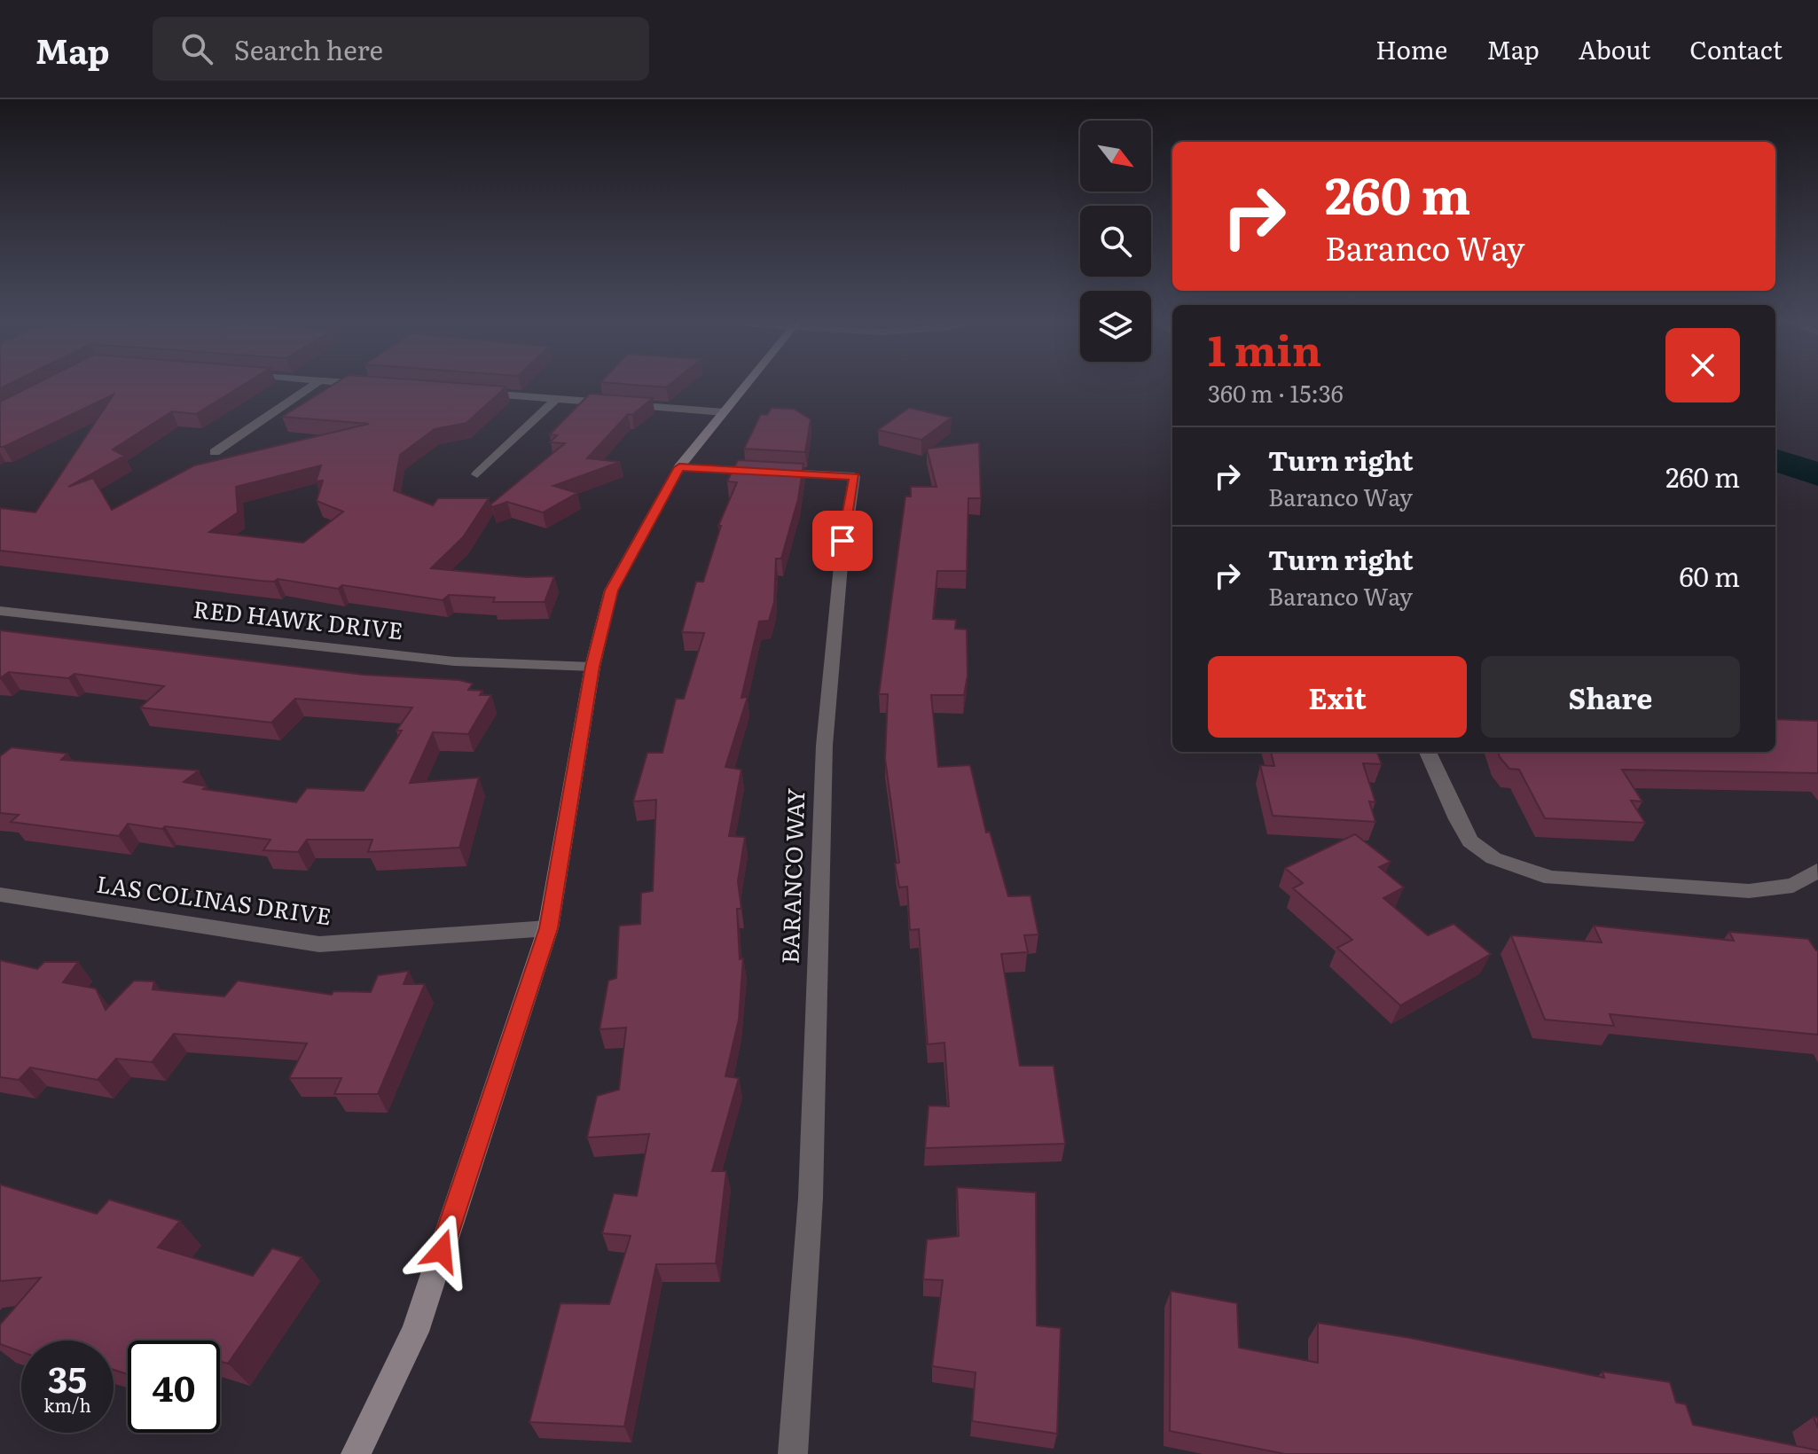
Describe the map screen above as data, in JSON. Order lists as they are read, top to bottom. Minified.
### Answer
{"streets":{"street":["RED HAWK DRIVE","BARANCO WAY","LAS COLINAS DRIVE"]},"north":"bottom right","page":{"header":"Map","search":"Search here","nav":["Home","Map","About","Contact"],"turn":["260 m","Baranco Way"],"heading":["1 min","360 m · 15:36"],"list":[{"name":"Turn right","note":"Baranco Way","value":"260 m"},{"name":"Turn right","note":"Baranco Way","value":"60 m"}],"buttons":["Exit","Share"],"speed":"35 km/h","limit":"40"}}
